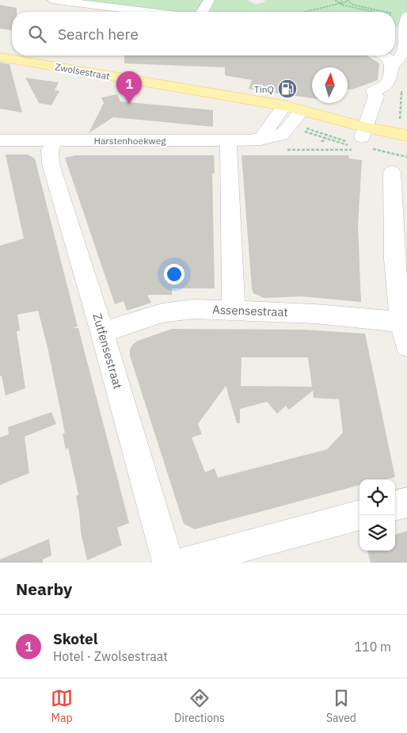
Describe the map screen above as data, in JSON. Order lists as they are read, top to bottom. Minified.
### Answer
{"streets":{"main road":["Zwolsestraat"],"street":["Harstenhoekweg","Assensestraat","Zutfensestraat"]},"crossings":[["Zwolsestraat","Harstenhoekweg"],["Harstenhoekweg","Zutfensestraat"],["Assensestraat","Zutfensestraat"]],"places":{"fuel station":["TinQ"]},"north":"top","page":{"search":"Search here","pins":"1","heading":"Nearby","list":[{"mark":"1","name":"Skotel","note":"Hotel · Zwolsestraat","value":"110 m"}],"nav":["Map","Directions","Saved"]}}
